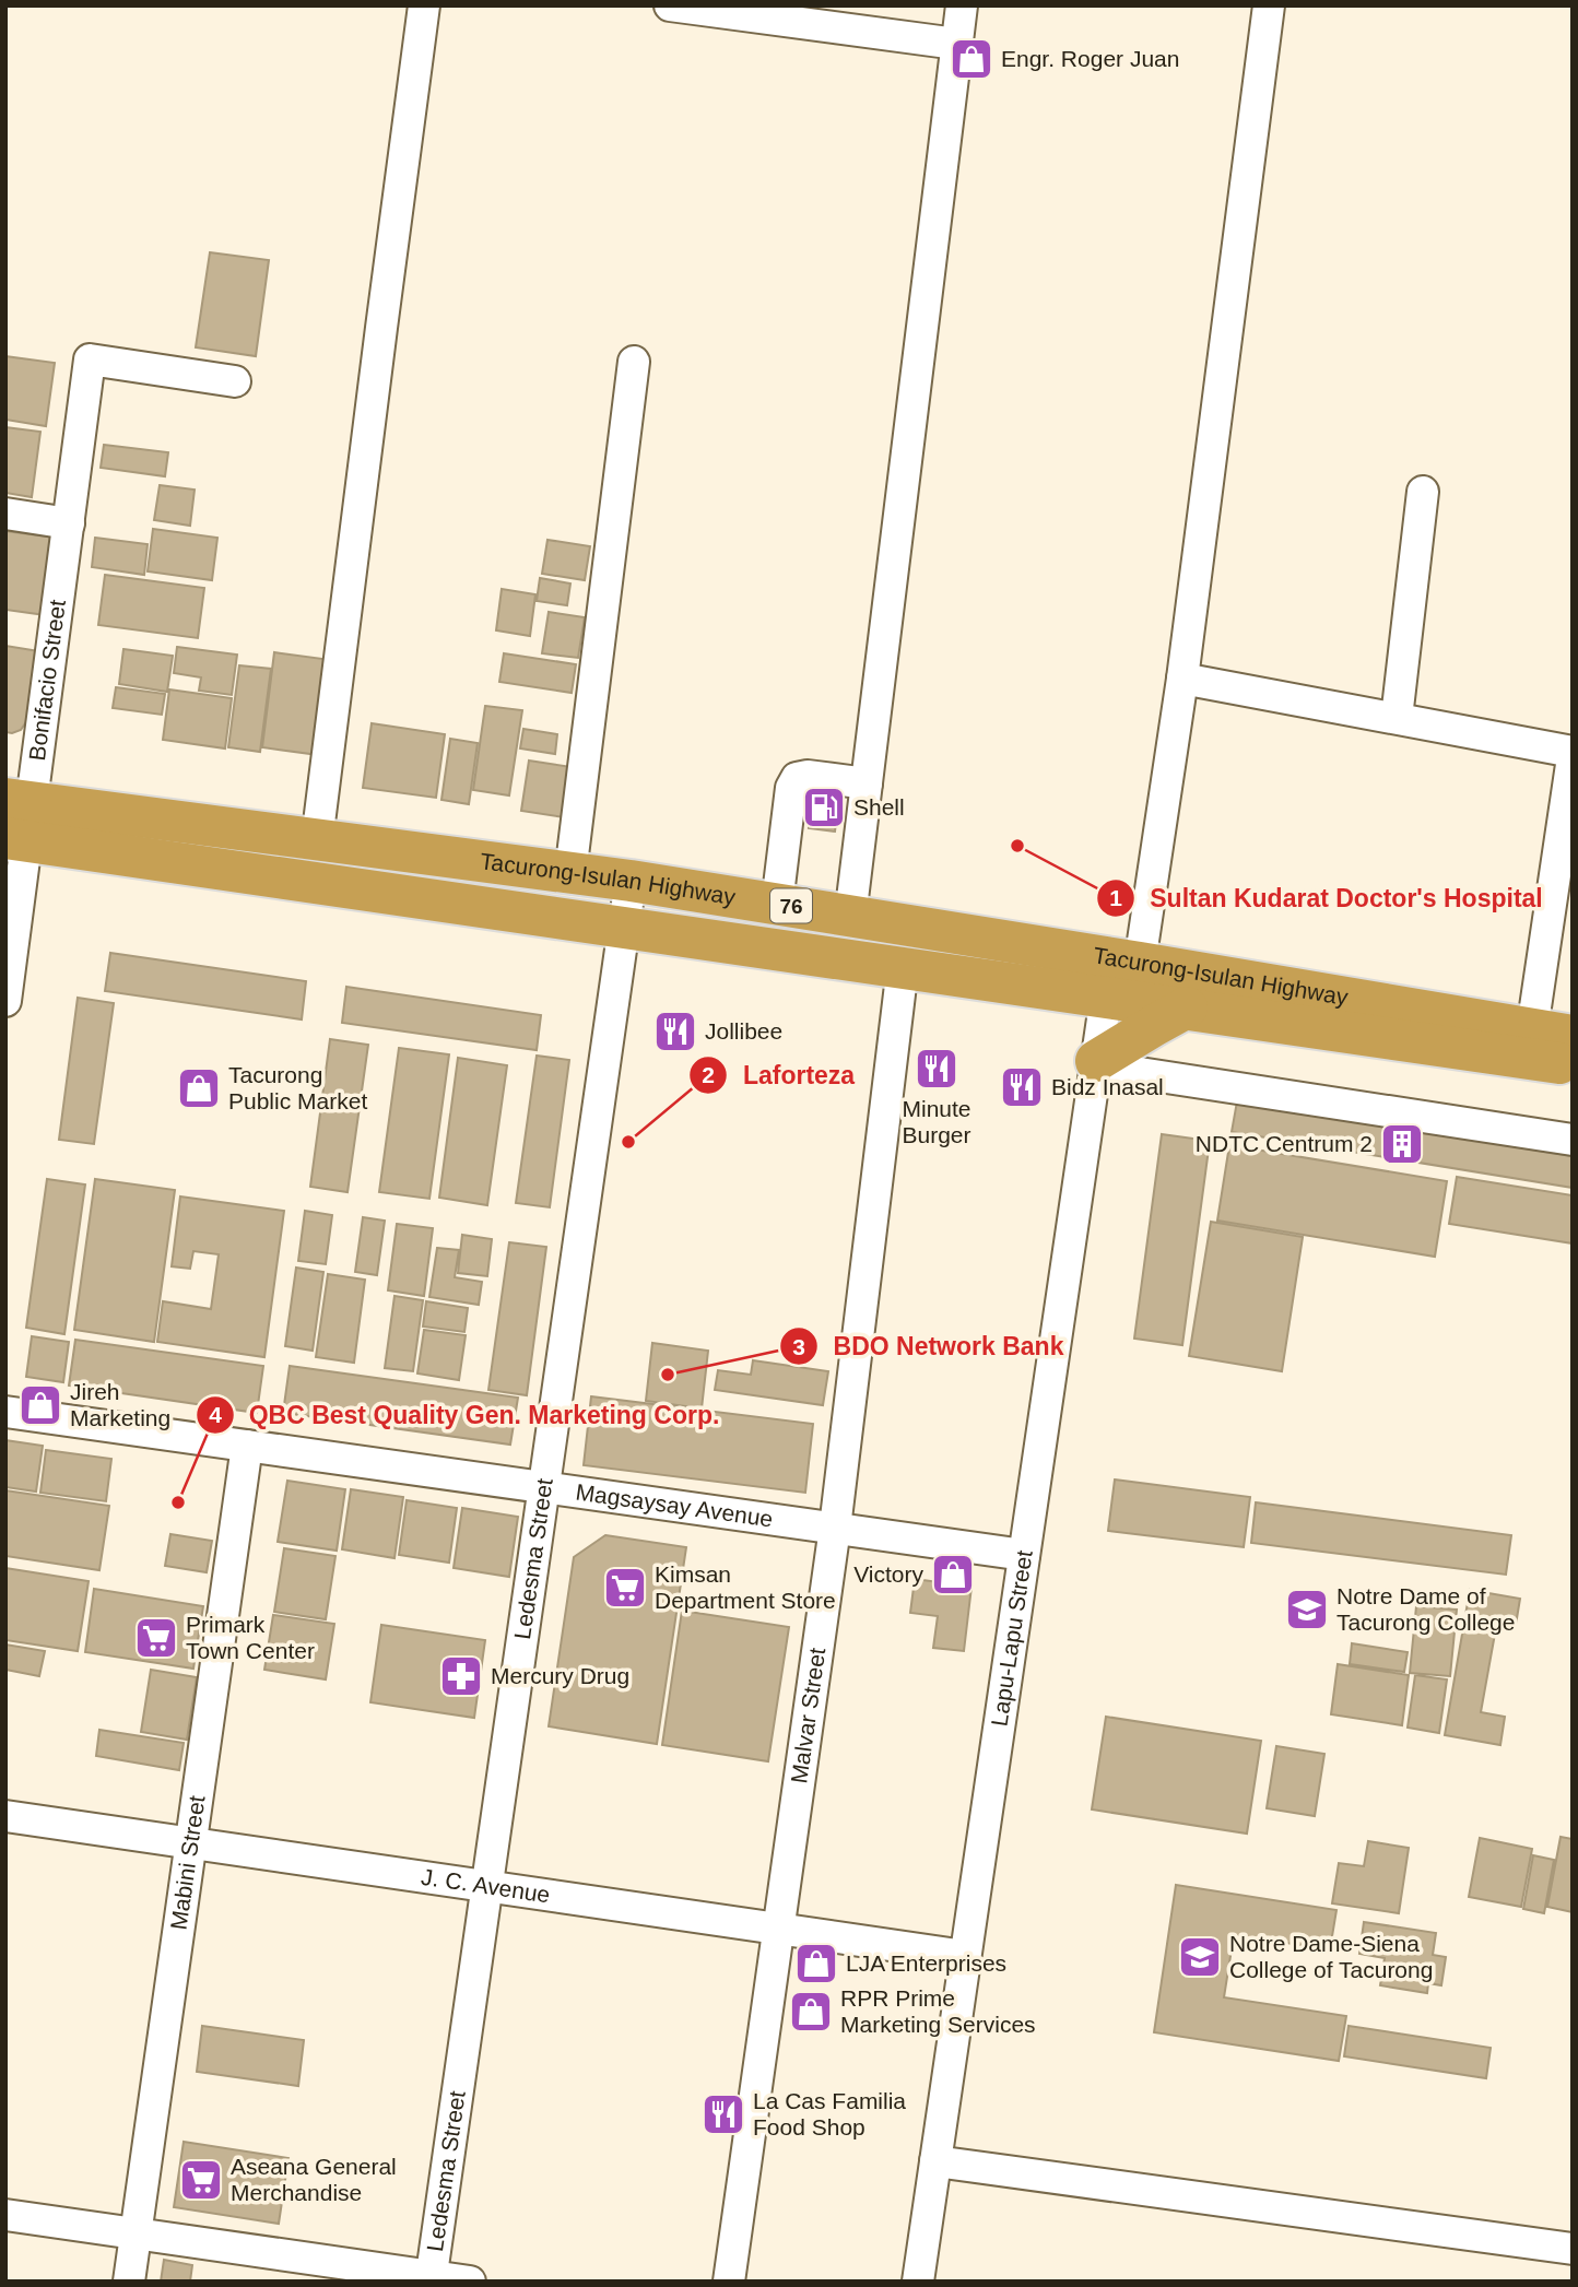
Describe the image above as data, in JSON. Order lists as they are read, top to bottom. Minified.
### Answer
{"streets":{"highway":["Tacurong-Isulan Highway","76"],"street":["Bonifacio Street","Magsaysay Avenue","Ledesma Street","Lapu-Lapu Street","Malvar Street","Mabini Street","J. C. Avenue"]},"crossings":[["Bonifacio Street","Tacurong-Isulan Highway"],["Tacurong-Isulan Highway","Ledesma Street"],["Tacurong-Isulan Highway","Lapu-Lapu Street"],["Tacurong-Isulan Highway","Malvar Street"],["Magsaysay Avenue","Ledesma Street"],["Magsaysay Avenue","Lapu-Lapu Street"],["Magsaysay Avenue","Malvar Street"],["Magsaysay Avenue","Mabini Street"],["Ledesma Street","J. C. Avenue"],["Lapu-Lapu Street","J. C. Avenue"],["Malvar Street","J. C. Avenue"],["Mabini Street","J. C. Avenue"]],"places":{"shop":["Engr. Roger Juan","Tacurong Public Market","Jireh Marketing","Victory","LJA Enterprises","RPR Prime Marketing Services"],"fuel station":["Shell"],"other":["Sultan Kudarat Doctor's Hospital","Laforteza","BDO Network Bank","QBC Best Quality Gen. Marketing Corp."],"restaurant":["Jollibee","Minute Burger","Bidz Inasal","La Cas Familia Food Shop"],"building":["NDTC Centrum 2"],"supermarket":["Kimsan Department Store","Primark Town Center","Aseana General Merchandise"],"school or university":["Notre Dame of Tacurong College","Notre Dame-Siena College of Tacurong"],"pharmacy":["Mercury Drug"]}}
